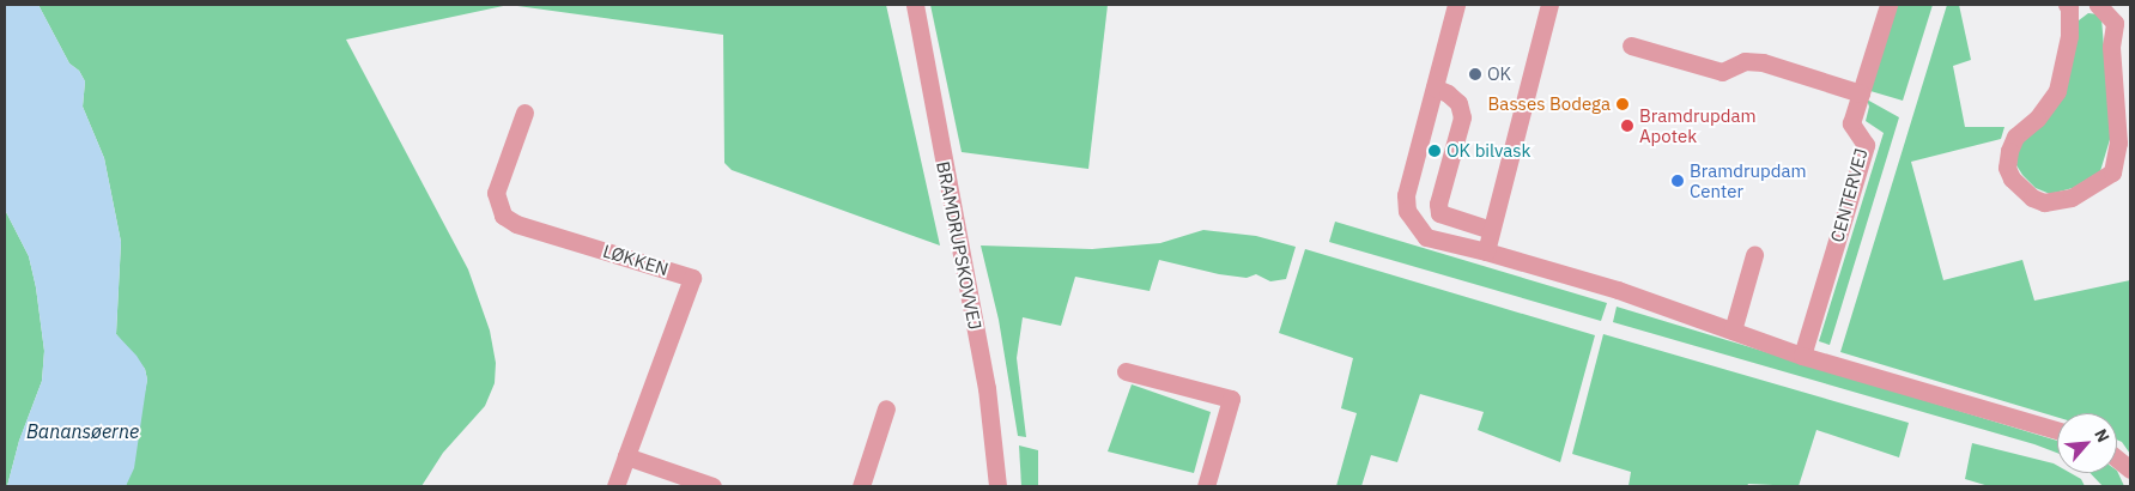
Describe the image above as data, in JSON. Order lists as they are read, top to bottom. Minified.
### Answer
{"streets":{"street":["CENTERVEJ","BRAMDRUPSKOVVEJ","LØKKEN"]},"water":["Banansøerne"],"places":["OK","Basses Bodega","Bramdrupdam Apotek","OK bilvask","Bramdrupdam Center"],"north":"top right"}
